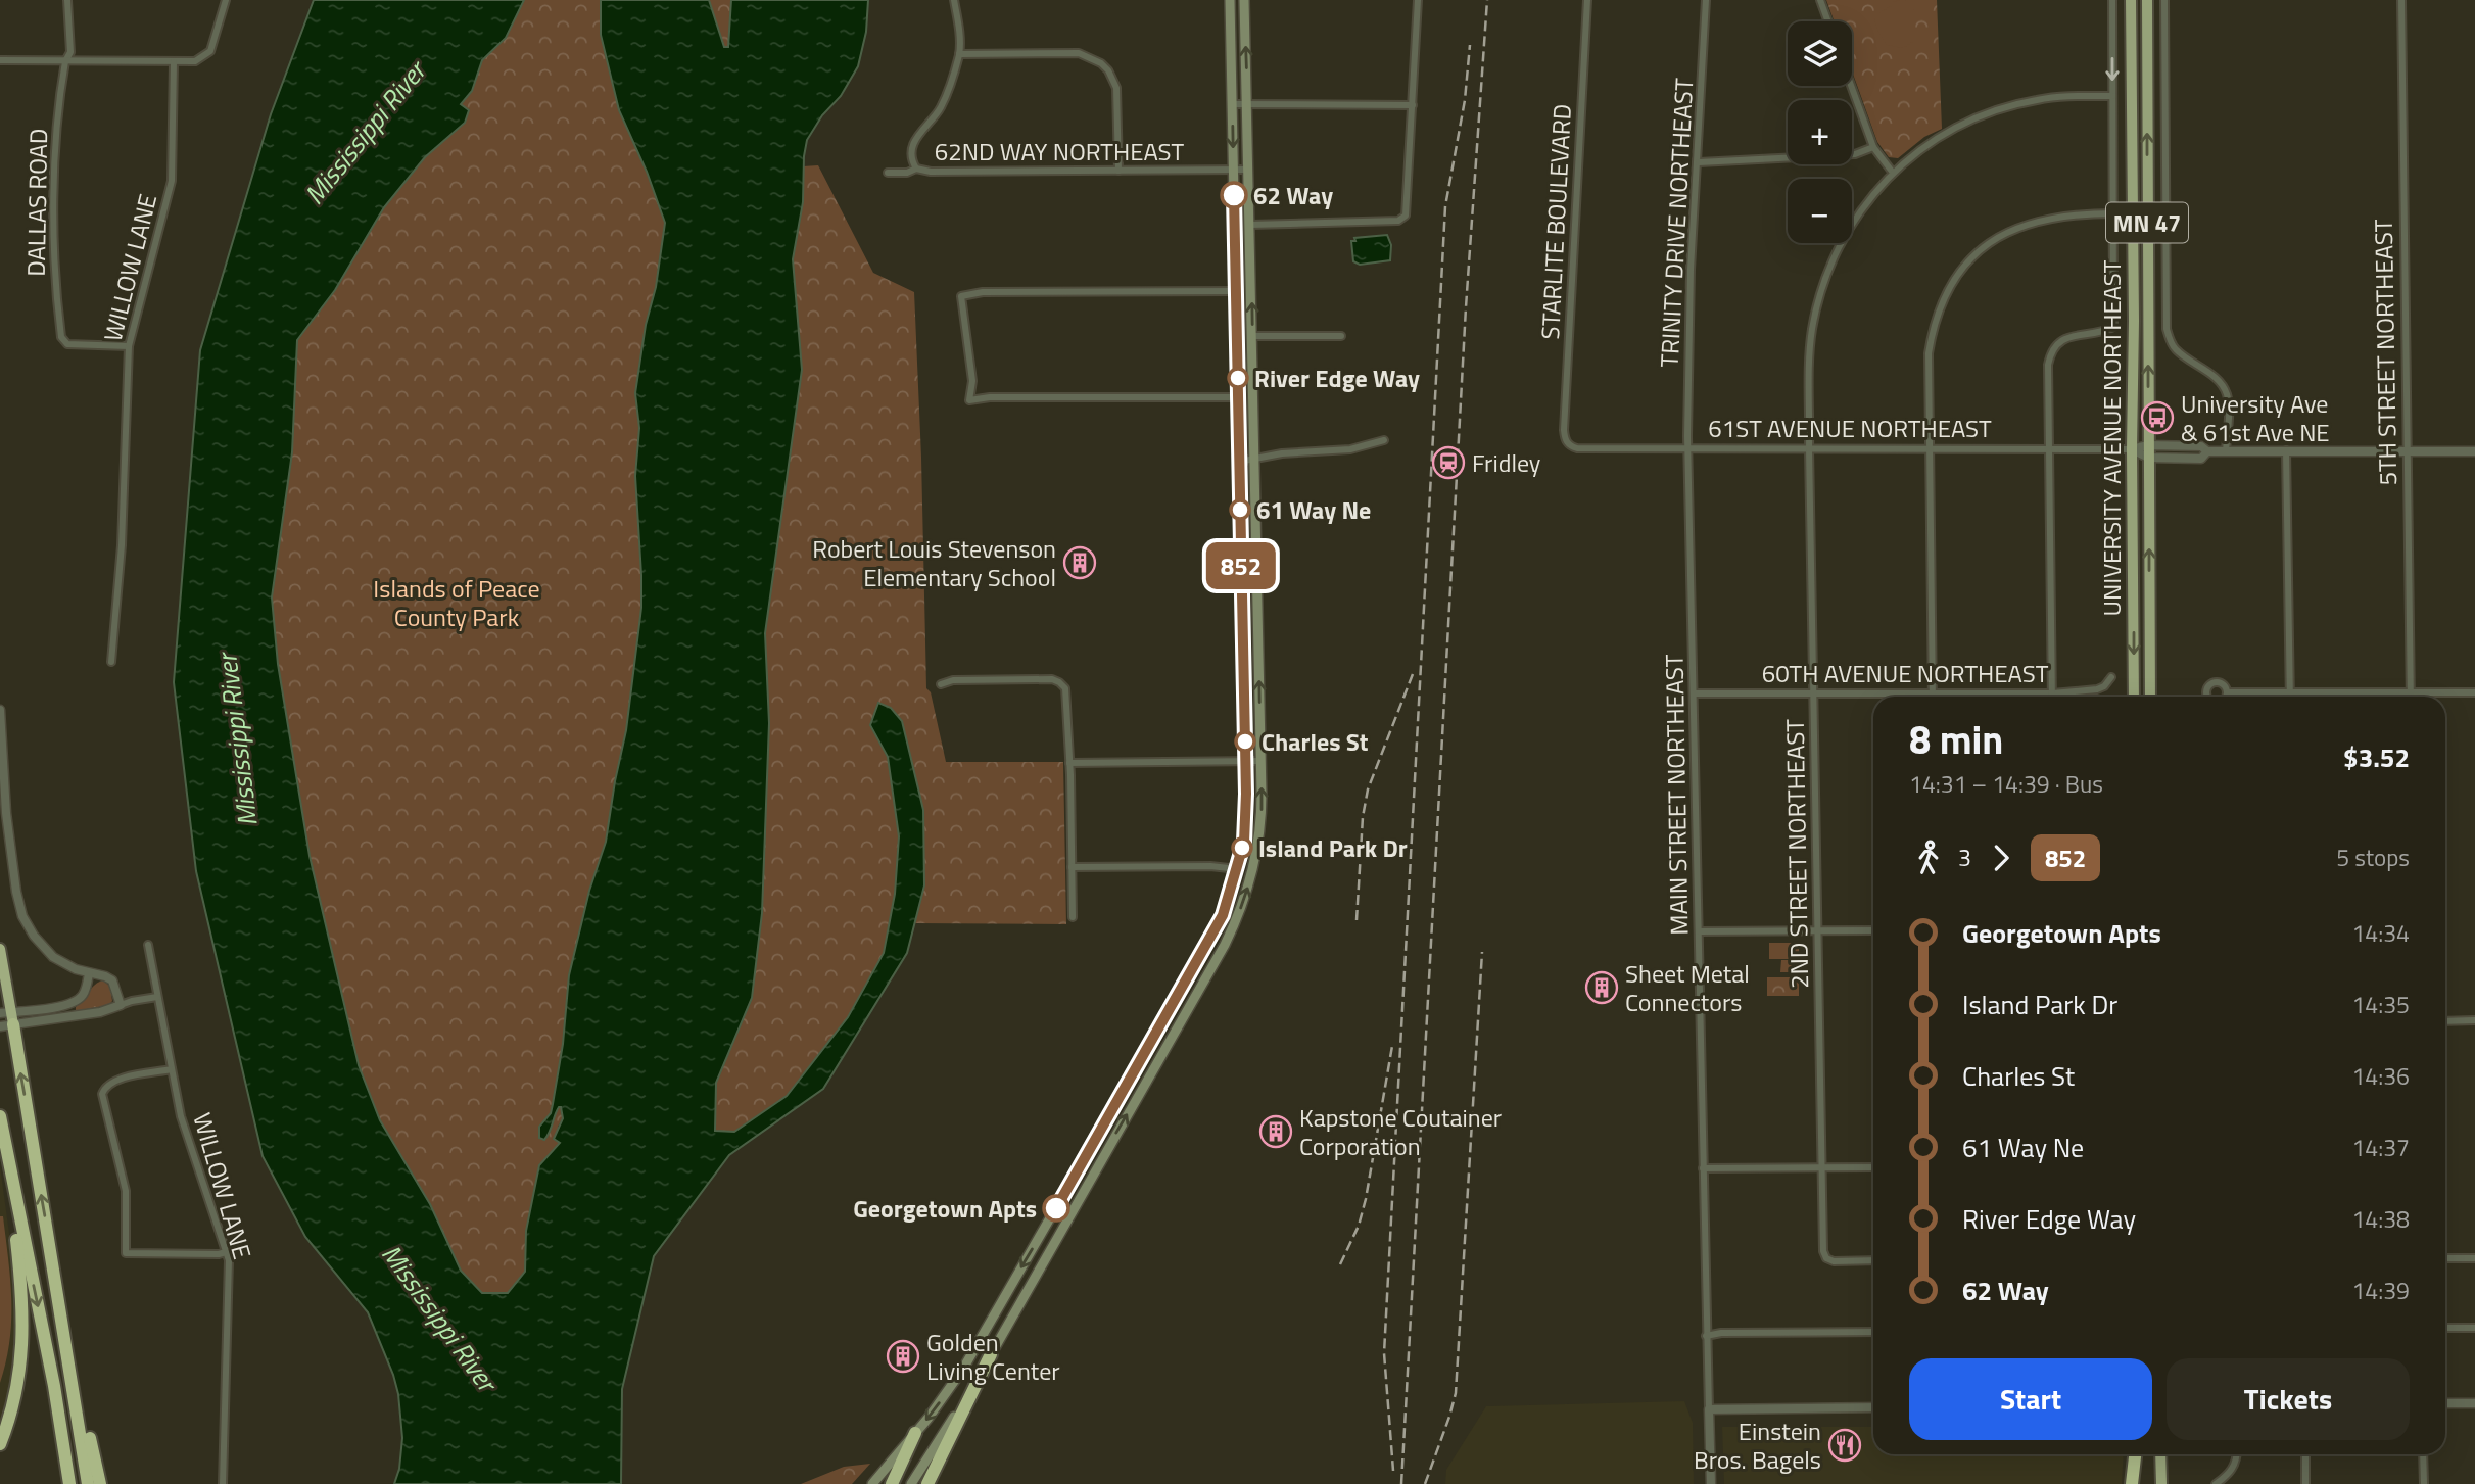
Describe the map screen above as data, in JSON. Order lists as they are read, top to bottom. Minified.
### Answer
{"streets":{"main road":["MN 47","UNIVERSITY AVENUE NORTHEAST"],"street":["62ND WAY NORTHEAST","DALLAS ROAD","STARLITE BOULEVARD","TRINITY DRIVE NORTHEAST","WILLOW LANE","5TH STREET NORTHEAST","61ST AVENUE NORTHEAST","60TH AVENUE NORTHEAST","MAIN STREET NORTHEAST","2ND STREET NORTHEAST"]},"crossings":[["DALLAS ROAD","WILLOW LANE"],["STARLITE BOULEVARD","61ST AVENUE NORTHEAST"],["TRINITY DRIVE NORTHEAST","61ST AVENUE NORTHEAST"],["TRINITY DRIVE NORTHEAST","MAIN STREET NORTHEAST"],["5TH STREET NORTHEAST","61ST AVENUE NORTHEAST"],["61ST AVENUE NORTHEAST","UNIVERSITY AVENUE NORTHEAST"],["61ST AVENUE NORTHEAST","MAIN STREET NORTHEAST"],["61ST AVENUE NORTHEAST","2ND STREET NORTHEAST"],["60TH AVENUE NORTHEAST","MAIN STREET NORTHEAST"],["60TH AVENUE NORTHEAST","2ND STREET NORTHEAST"]],"water":["Mississippi River"],"parks":["Islands of Peace County Park"],"places":{"other":["62 Way","River Edge Way","61 Way Ne","Charles St","Island Park Dr","Georgetown Apts"],"bus stop":["University Ave & 61st Ave NE"],"station":["Fridley"],"building":["Robert Louis Stevenson Elementary School","Sheet Metal Connectors","Kapstone Coutainer Corporation","Golden Living Center"],"restaurant":["Einstein Bros. Bagels"]},"lines":["bus line 852"],"page":{"on_map":"852","map_buttons":["+","−"],"heading":["8 min","14:31 – 14:39 · Bus","$3.52"],"legs":["3","852","5 stops"],"list":[{"name":"Georgetown Apts","value":"14:34"},{"name":"Island Park Dr","value":"14:35"},{"name":"Charles St","value":"14:36"},{"name":"61 Way Ne","value":"14:37"},{"name":"River Edge Way","value":"14:38"},{"name":"62 Way","value":"14:39"}],"buttons":["Start","Tickets"]}}
